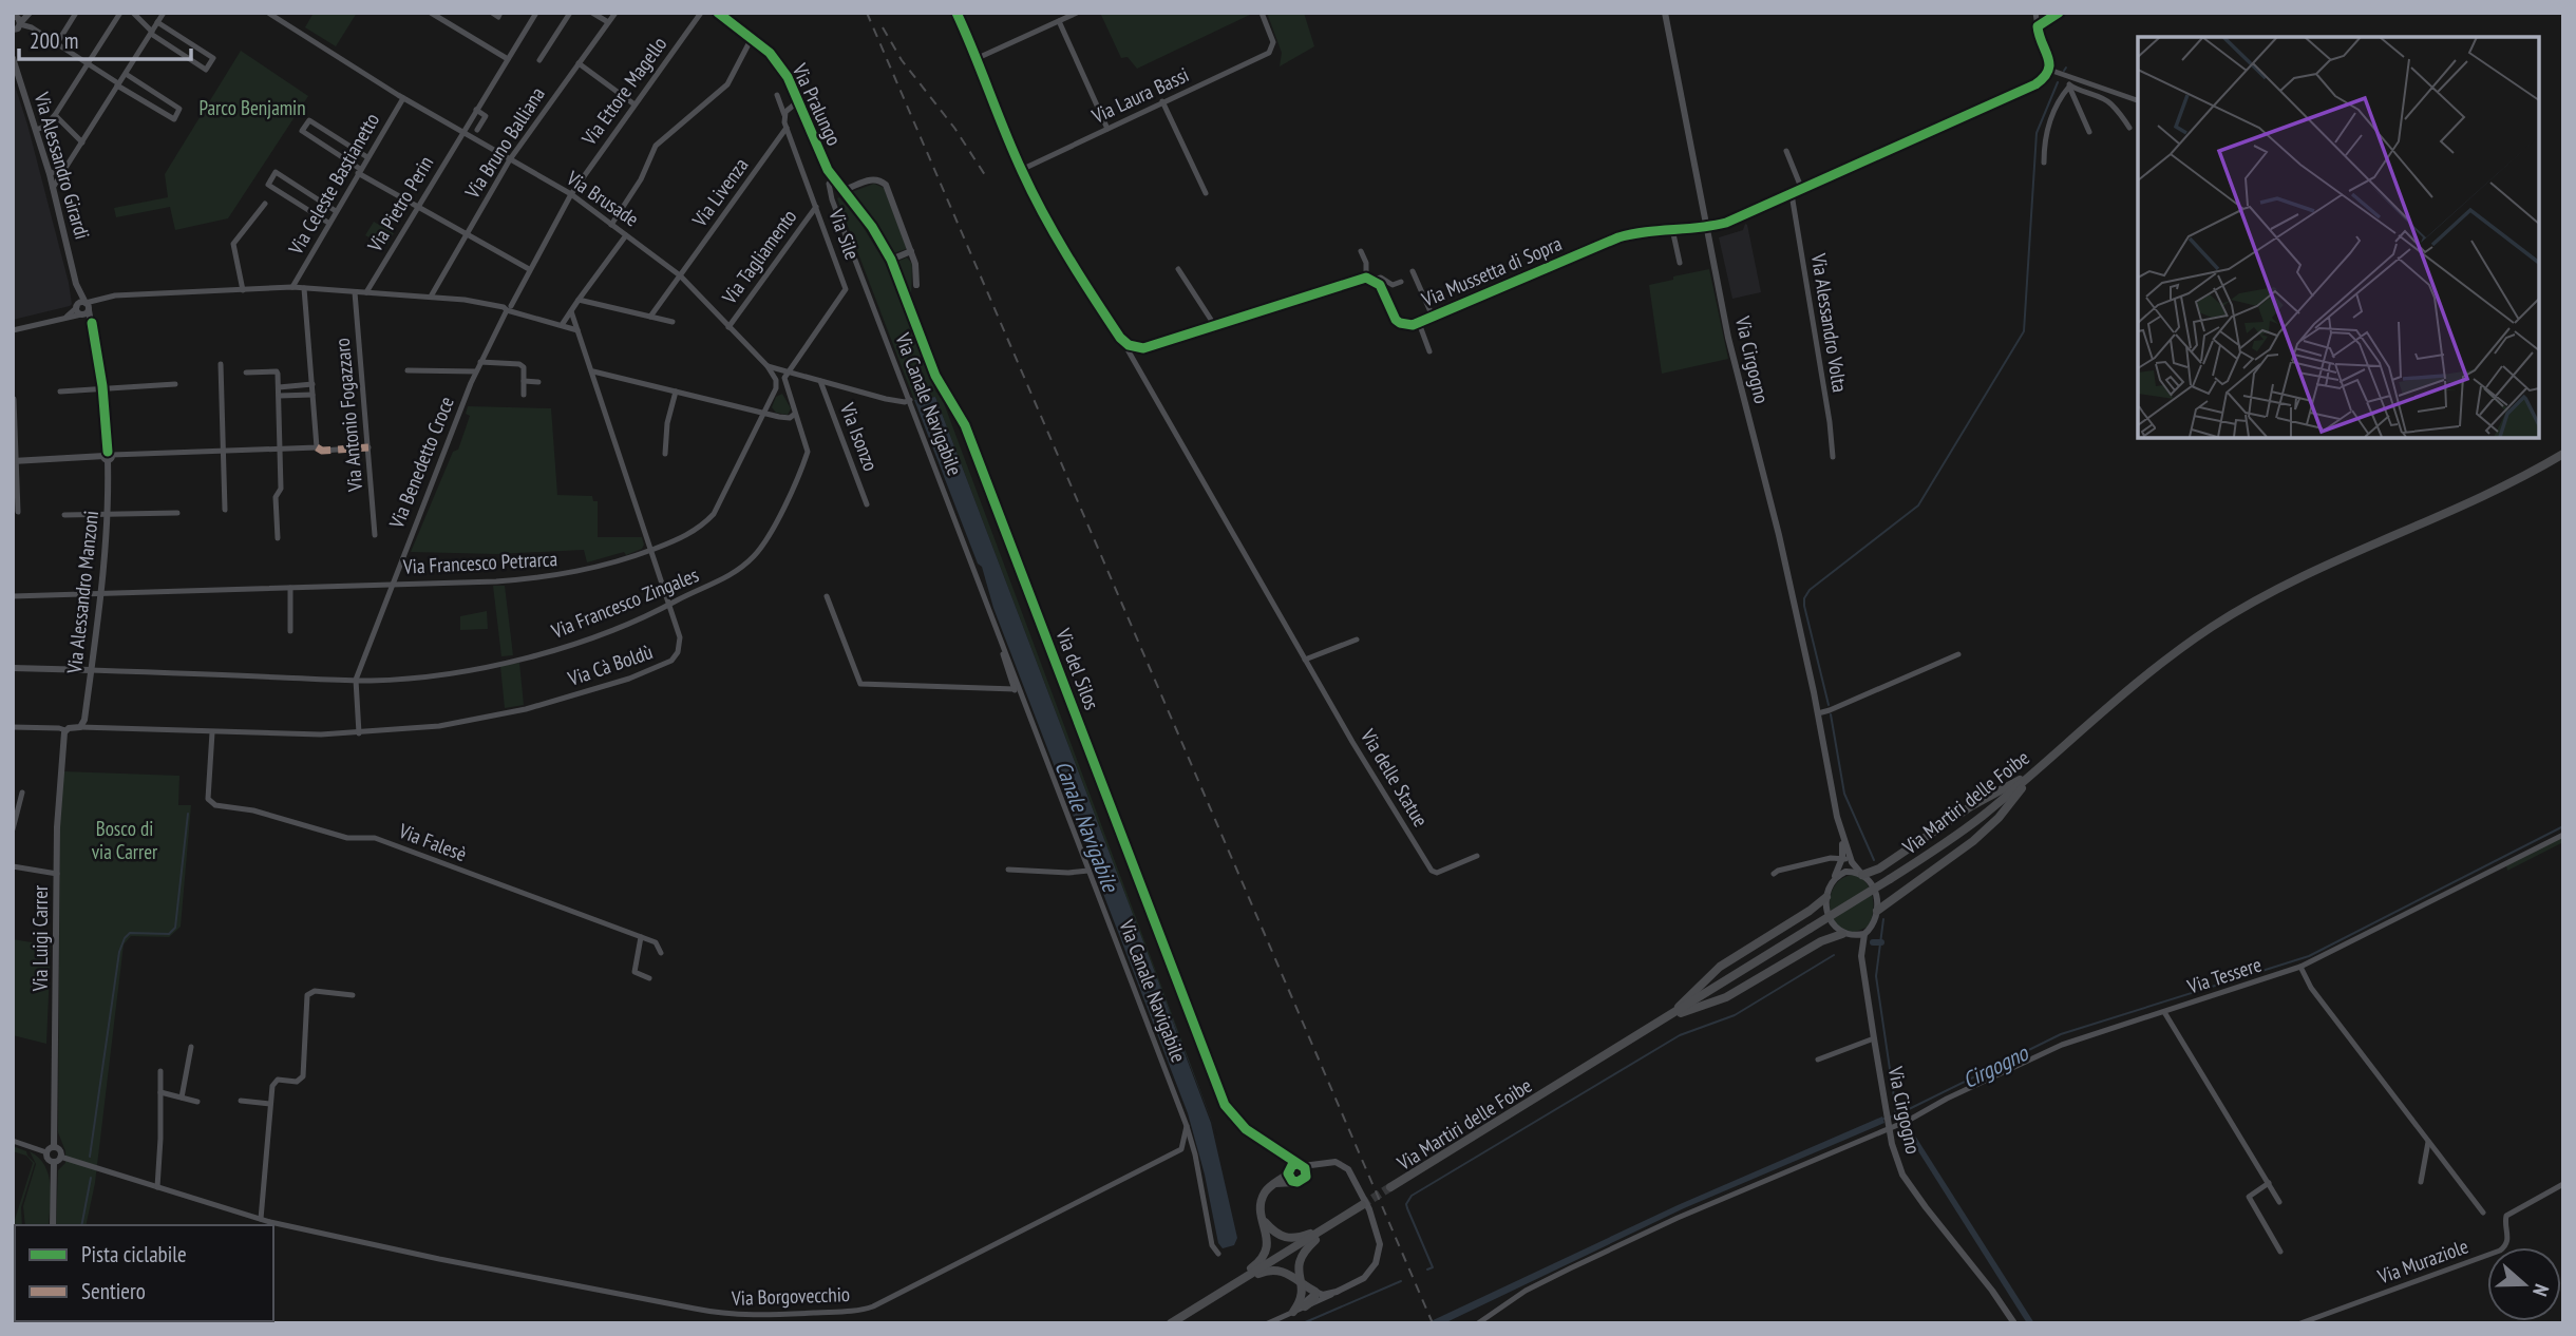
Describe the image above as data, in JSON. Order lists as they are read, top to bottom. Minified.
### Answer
{"streets":{"highway":["Via Martiri delle Foibe"],"street":["Via Ettore Magello","Via Laura Bassi","Via Pralungo","Via Bruno Balliana","Via Alessandro Girardi","Via Celeste Bastianetto","Via Livenza","Via Brusade","Via Pietro Perin","Via Sile","Via Tagliamento","Via Mussetta di Sopra","Via Alessandro Volta","Via Cirgogno","Via Canale Navigabile","Via Antonio Fogazzaro","Via Isonzo","Via Benedetto Croce","Via Francesco Petrarca","Via Alessandro Manzoni","Via Francesco Zingales","Via Cà Boldù","Via del Silos","Via delle Statue","Via Falesè","Via Luigi Carrer","Via Tessere","Via Muraziole","Via Borgovecchio"]},"crossings":[["Via Ettore Magello","Via Brusade"],["Via Ettore Magello","Via Benedetto Croce"],["Via Pralungo","Via Canale Navigabile"],["Via Pralungo","Via del Silos"],["Via Bruno Balliana","Via Brusade"],["Via Alessandro Girardi","Via Alessandro Manzoni"],["Via Celeste Bastianetto","Via Brusade"],["Via Livenza","Via Brusade"],["Via Livenza","Via Sile"],["Via Brusade","Via Pietro Perin"],["Via Brusade","Via Sile"],["Via Brusade","Via Tagliamento"],["Via Brusade","Via Canale Navigabile"],["Via Brusade","Via Isonzo"],["Via Brusade","Via Francesco Zingales"],["Via Sile","Via Tagliamento"],["Via Sile","Via Francesco Zingales"],["Via Mussetta di Sopra","Via Alessandro Volta"],["Via Mussetta di Sopra","Via Cirgogno"],["Via Mussetta di Sopra","Via delle Statue"],["Via Cirgogno","Via Tessere"],["Via Benedetto Croce","Via Francesco Petrarca"],["Via Benedetto Croce","Via Francesco Zingales"],["Via Benedetto Croce","Via Cà Boldù"],["Via Francesco Petrarca","Via Alessandro Manzoni"],["Via Francesco Petrarca","Via Cà Boldù"],["Via Alessandro Manzoni","Via Francesco Zingales"],["Via Francesco Zingales","Via Cà Boldù"],["Via Luigi Carrer","Via Borgovecchio"]],"water":["Canale Navigabile","Cirgogno"],"parks":["Parco Benjamin","Bosco di via Carrer"],"legend":["Pista ciclabile","Sentiero"],"scale_bar":"200 m","north":"right"}
